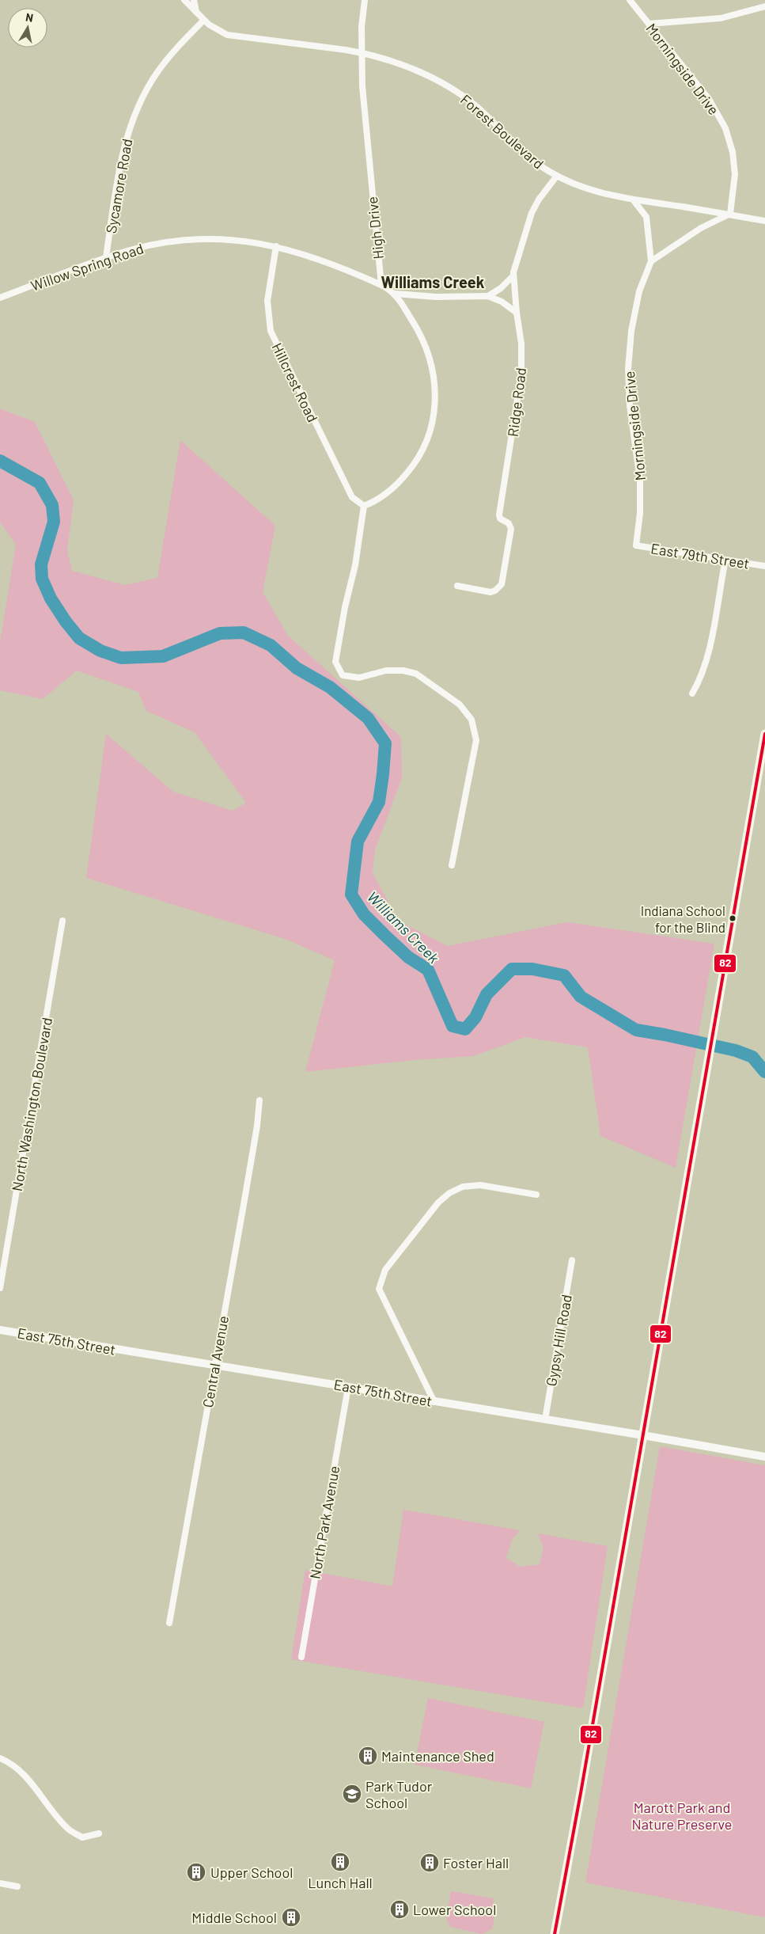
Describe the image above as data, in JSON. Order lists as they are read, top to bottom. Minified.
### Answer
{"streets":{"street":["Morningside Drive","Forest Boulevard","Sycamore Road","High Drive","Willow Spring Road","Hillcrest Road","Ridge Road","East 79th Street","North Washington Boulevard","Gypsy Hill Road","East 75th Street","Central Avenue","North Park Avenue"]},"crossings":[["Morningside Drive","Forest Boulevard"],["Morningside Drive","East 79th Street"],["Forest Boulevard","Sycamore Road"],["Forest Boulevard","High Drive"],["Forest Boulevard","Ridge Road"],["Sycamore Road","Willow Spring Road"],["High Drive","Willow Spring Road"],["Willow Spring Road","Hillcrest Road"],["Gypsy Hill Road","East 75th Street"],["East 75th Street","Central Avenue"],["East 75th Street","North Park Avenue"]],"districts":["Williams Creek"],"water":["Williams Creek"],"parks":["Marott Park and Nature Preserve"],"places":{"other":["Indiana School for the Blind"],"building":["Maintenance Shed","Lunch Hall","Foster Hall","Upper School","Lower School","Middle School"],"school or university":["Park Tudor School"]},"lines":["transit line 82"],"north":"top"}
